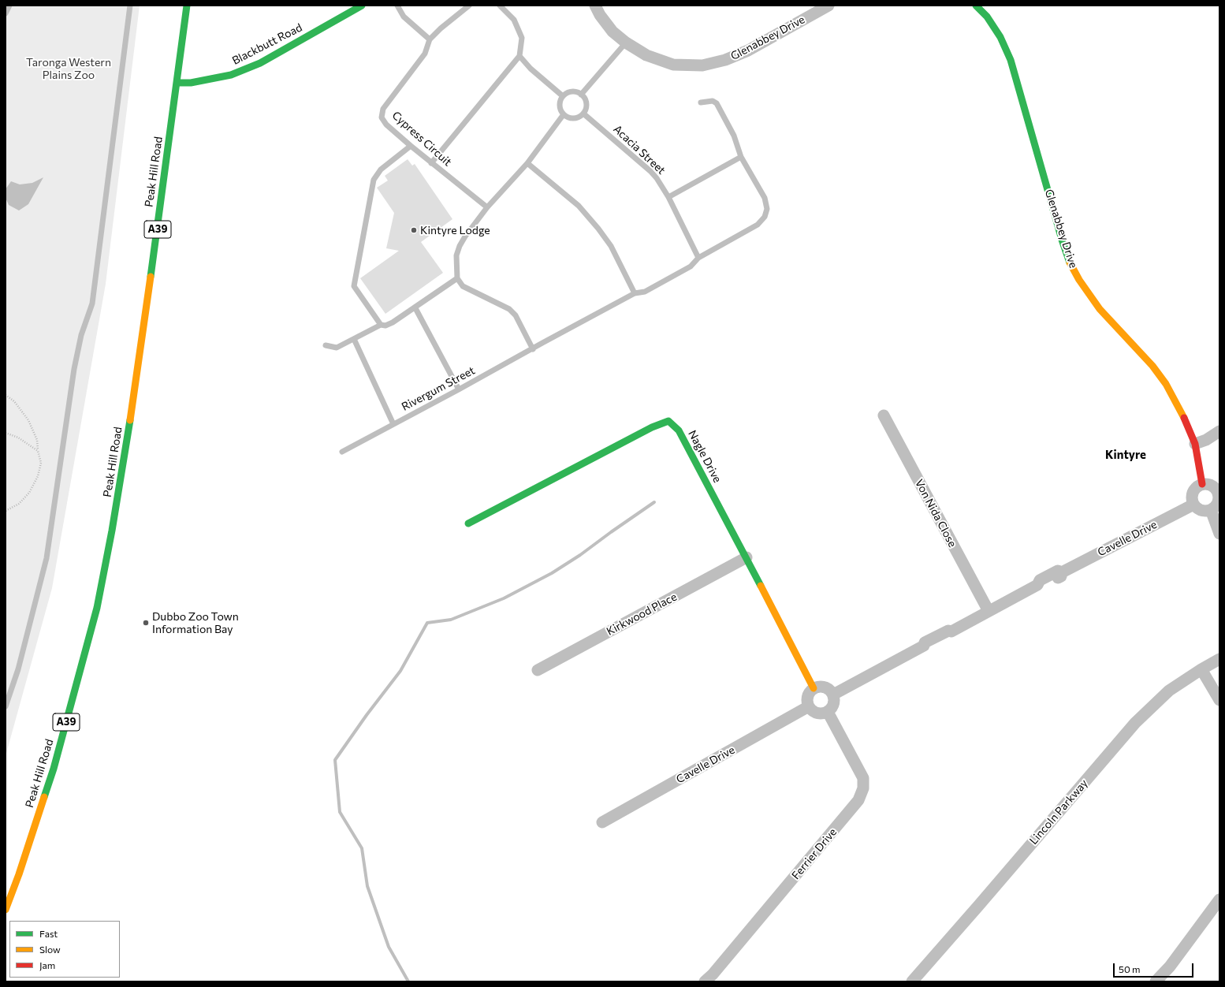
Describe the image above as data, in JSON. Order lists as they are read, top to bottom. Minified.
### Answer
{"streets":{"main road":["Glenabbey Drive","Blackbutt Road","Peak Hill Road","A39","Nagle Drive"],"street":["Von Nida Close","Cavelle Drive","Kirkwood Place","Lincoln Parkway","Ferrier Drive"],"lane":["Cypress Circuit","Acacia Street","Rivergum Street"]},"crossings":[["Glenabbey Drive","Cavelle Drive"],["Blackbutt Road","Peak Hill Road"],["Acacia Street","Rivergum Street"],["Nagle Drive","Cavelle Drive"],["Nagle Drive","Kirkwood Place"],["Nagle Drive","Ferrier Drive"],["Von Nida Close","Cavelle Drive"],["Cavelle Drive","Ferrier Drive"]],"districts":["Kintyre"],"parks":["Taronga Western Plains Zoo"],"places":["Kintyre Lodge","Dubbo Zoo Town Information Bay"],"legend":["Fast","Slow","Jam"],"scale_bar":"50 m"}
